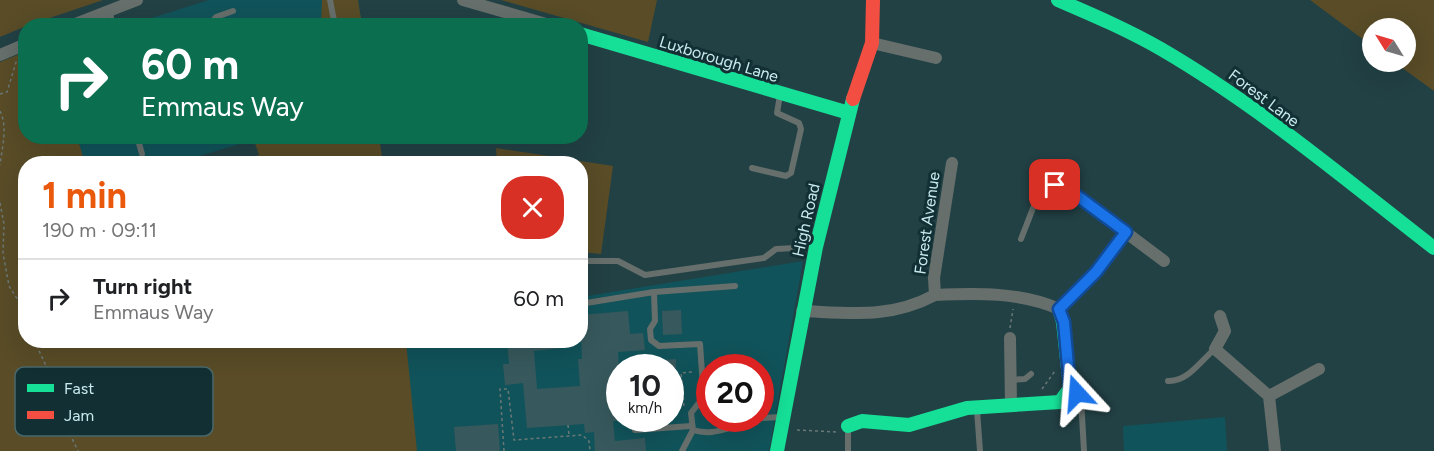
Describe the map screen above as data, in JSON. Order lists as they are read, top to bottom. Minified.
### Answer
{"streets":{"street":["Luxborough Lane","Forest Lane","High Road","Forest Avenue"]},"crossings":[["Luxborough Lane","High Road"],["High Road","Forest Avenue"]],"legend":["Fast","Jam"],"north":"top left","page":{"turn":["60 m","Emmaus Way"],"heading":["1 min","190 m · 09:11"],"list":[{"name":"Turn right","note":"Emmaus Way","value":"60 m"}],"speed":"10 km/h","limit":"20"}}
